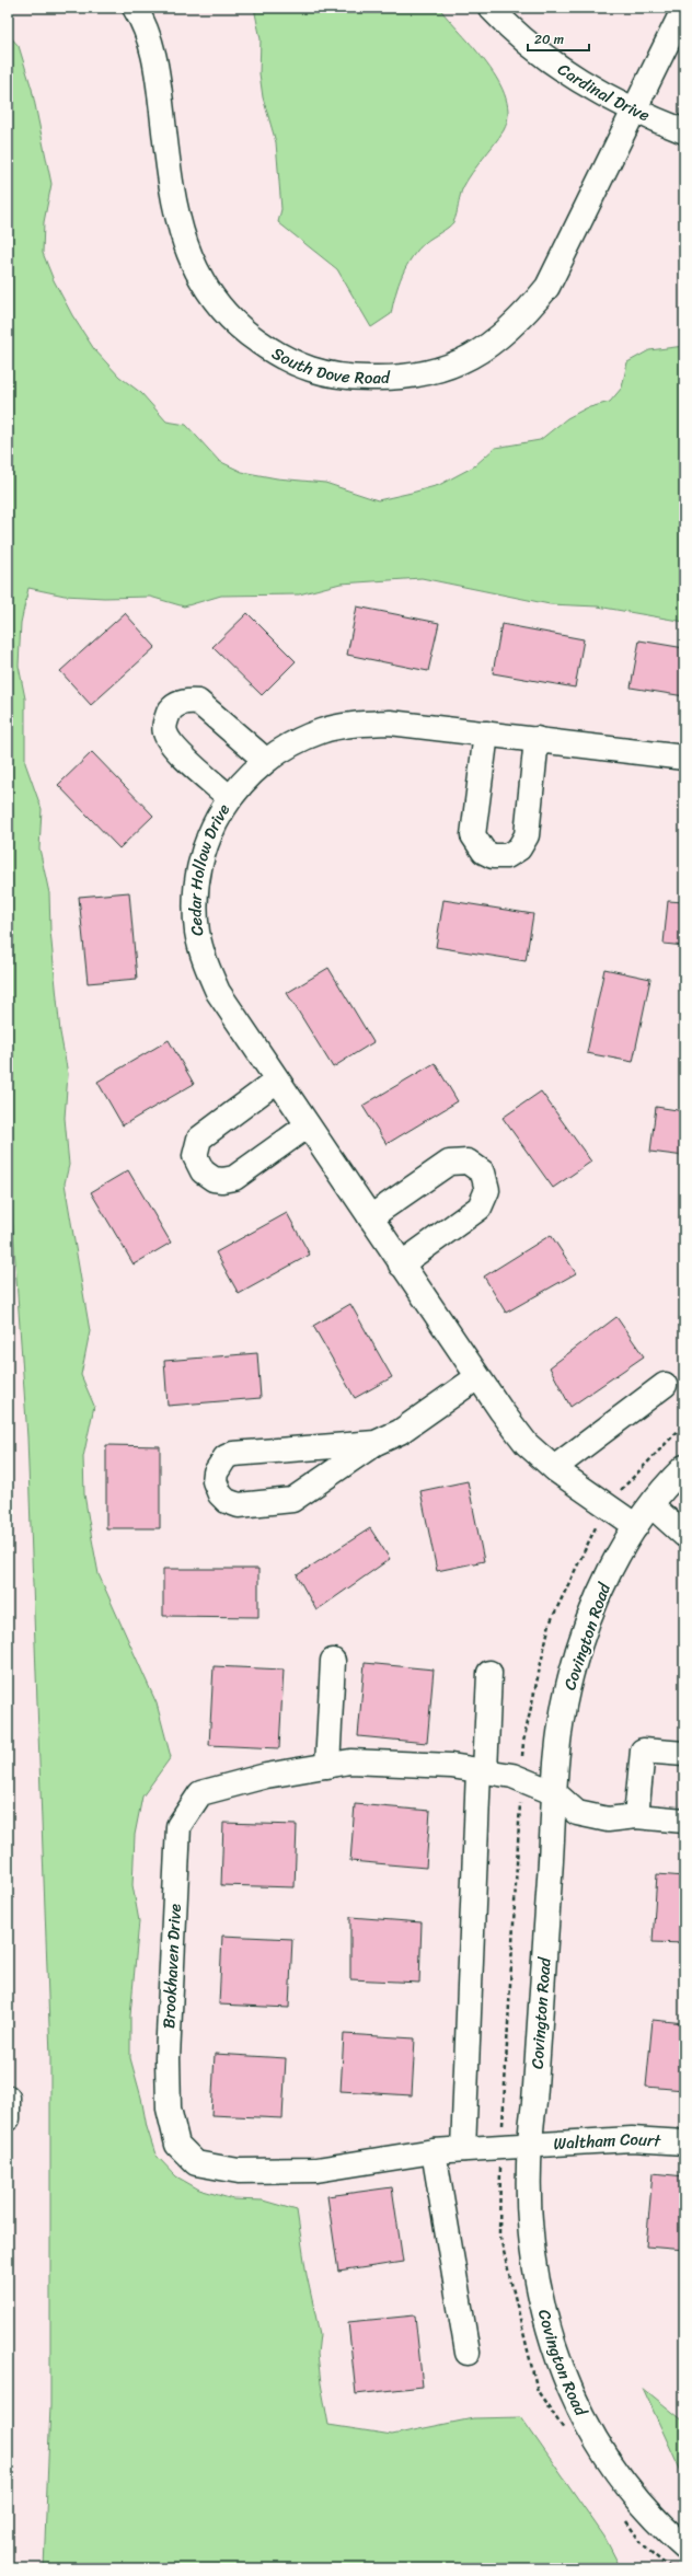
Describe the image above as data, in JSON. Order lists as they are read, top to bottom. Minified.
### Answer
{"streets":{"main road":["Cardinal Drive","South Dove Road","Cedar Hollow Drive","Covington Road","Brookhaven Drive","Waltham Court"]},"crossings":[["Cardinal Drive","South Dove Road"],["Cedar Hollow Drive","Covington Road"],["Covington Road","Brookhaven Drive"],["Covington Road","Waltham Court"],["Brookhaven Drive","Waltham Court"]],"scale_bar":"20 m"}
